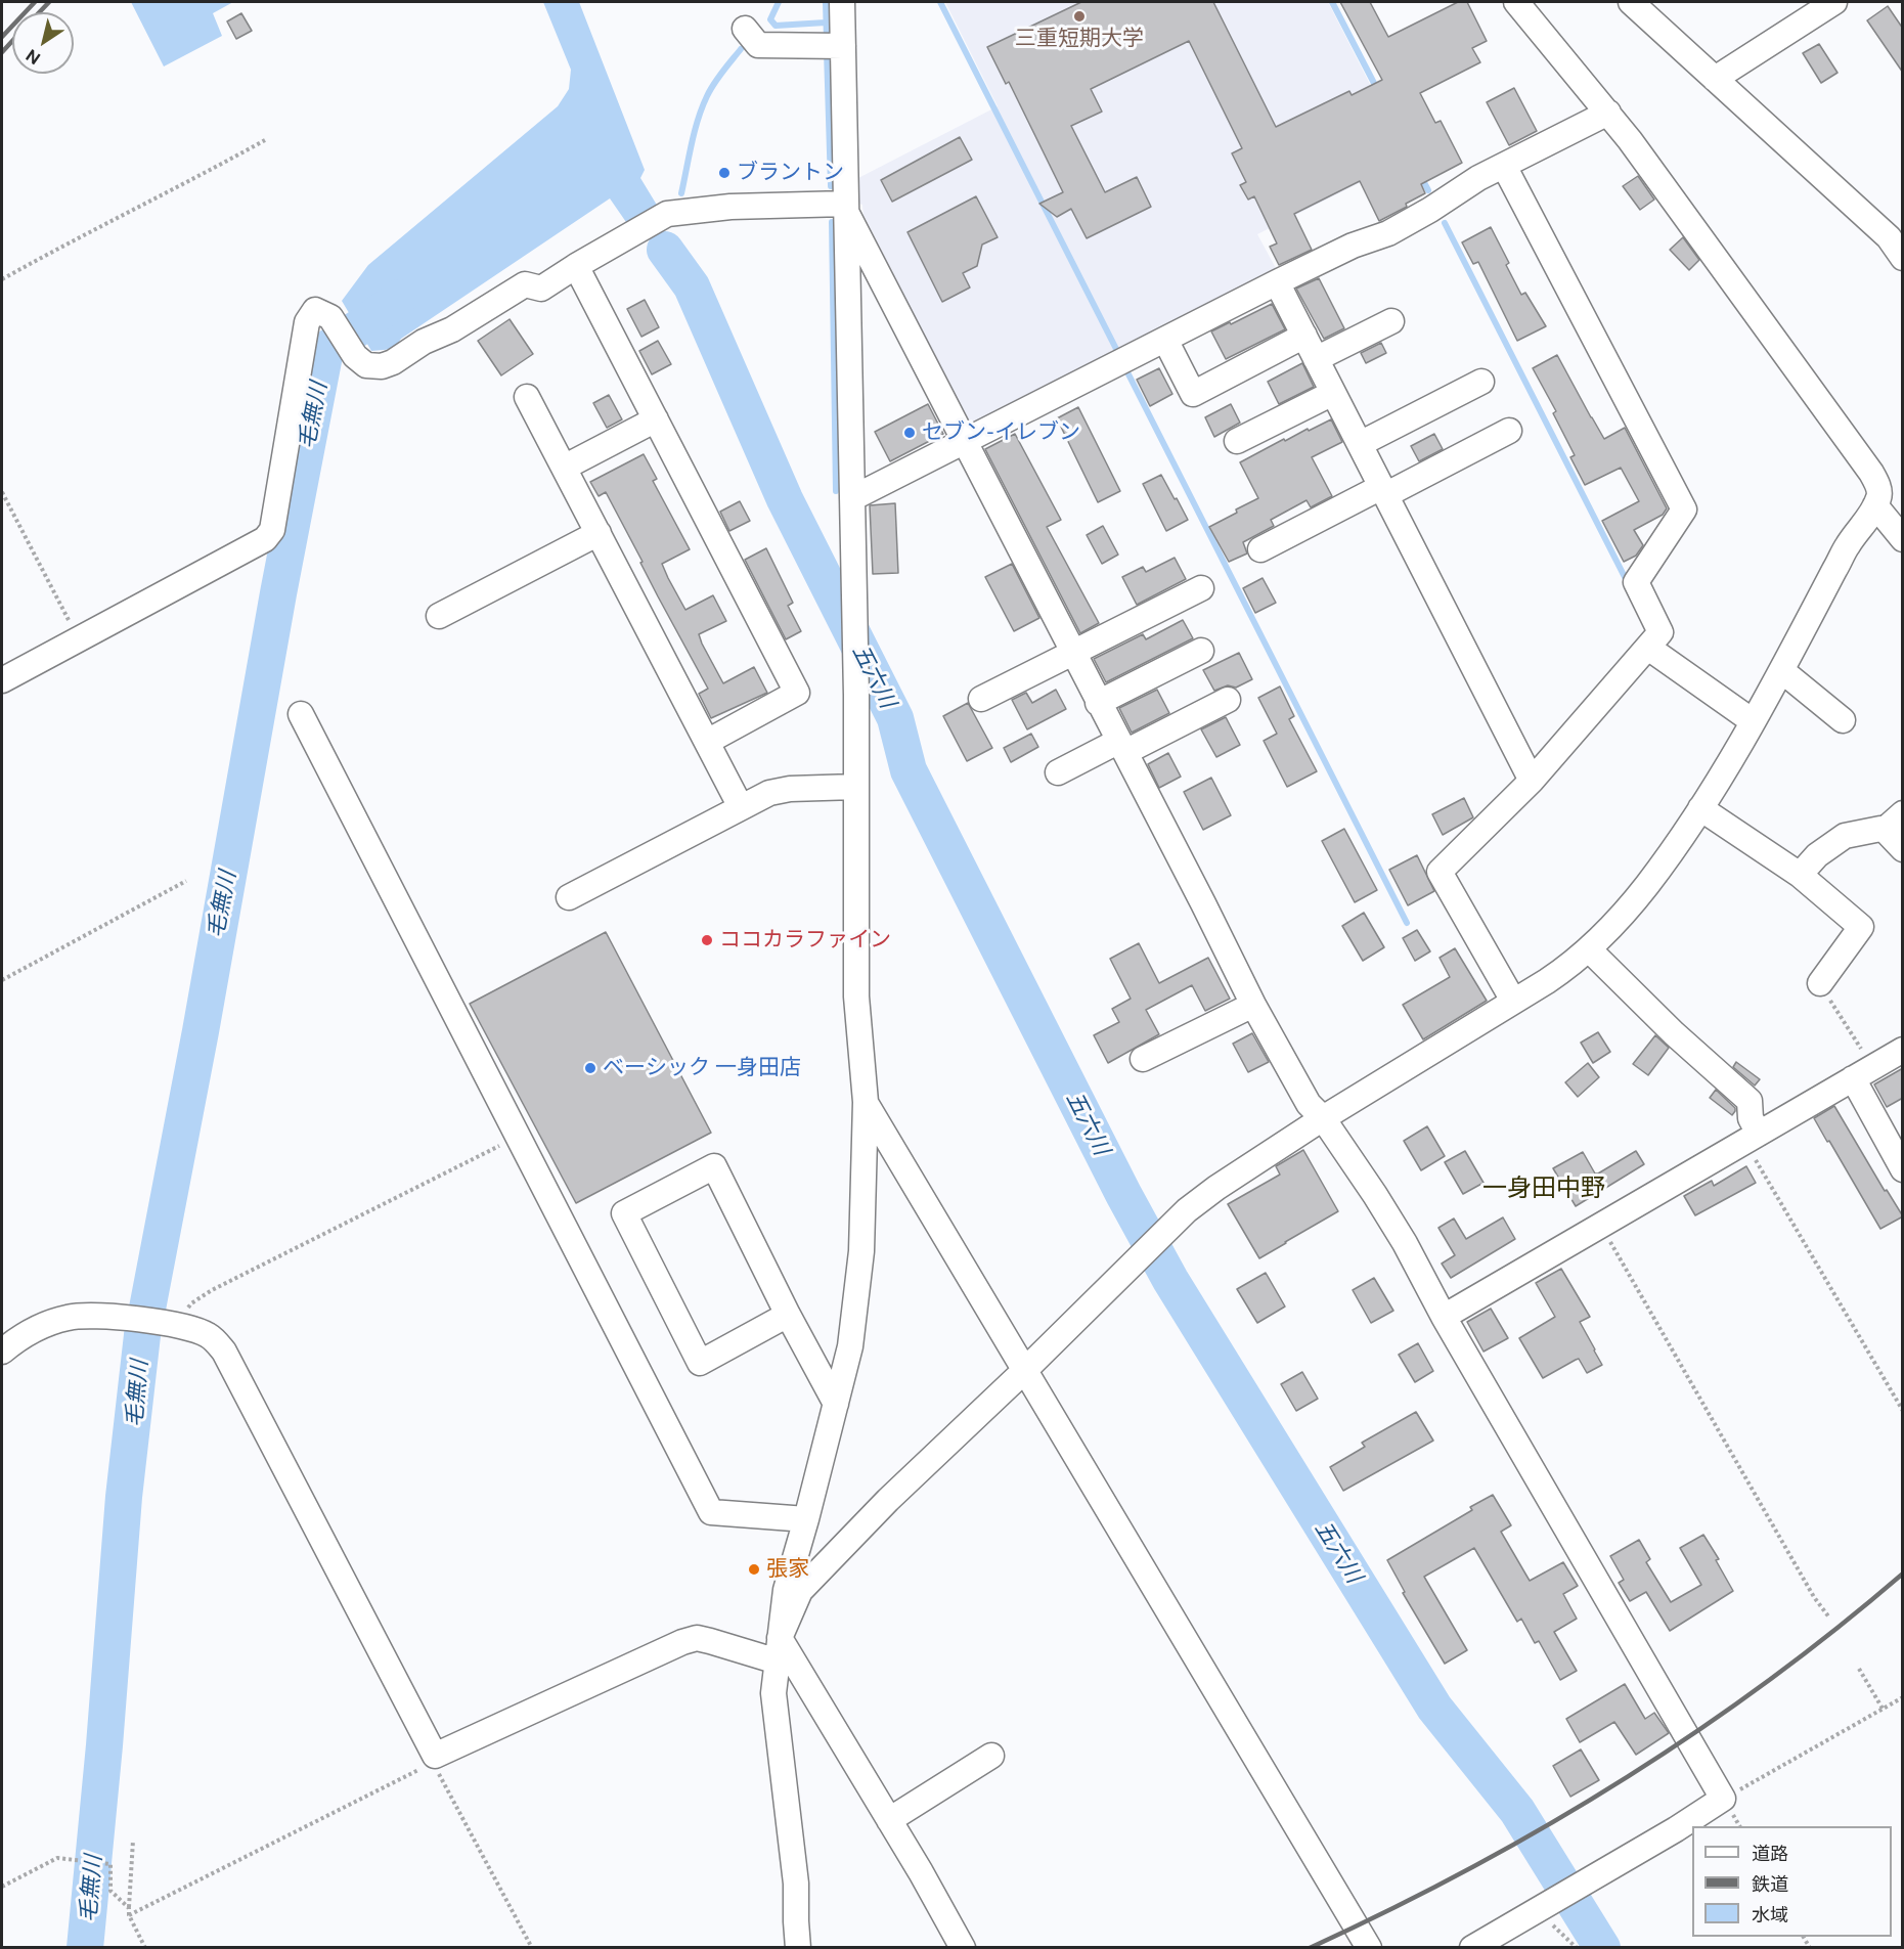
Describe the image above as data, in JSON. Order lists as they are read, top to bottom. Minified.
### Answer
{"districts":["一身田中野"],"water":["毛無川","五六川"],"places":["三重短期大学","ブラントン","セブン-イレブン","ココカラファイン","ベーシック 一身田店","張家"],"legend":["道路","鉄道","水域"],"north":"bottom left"}
